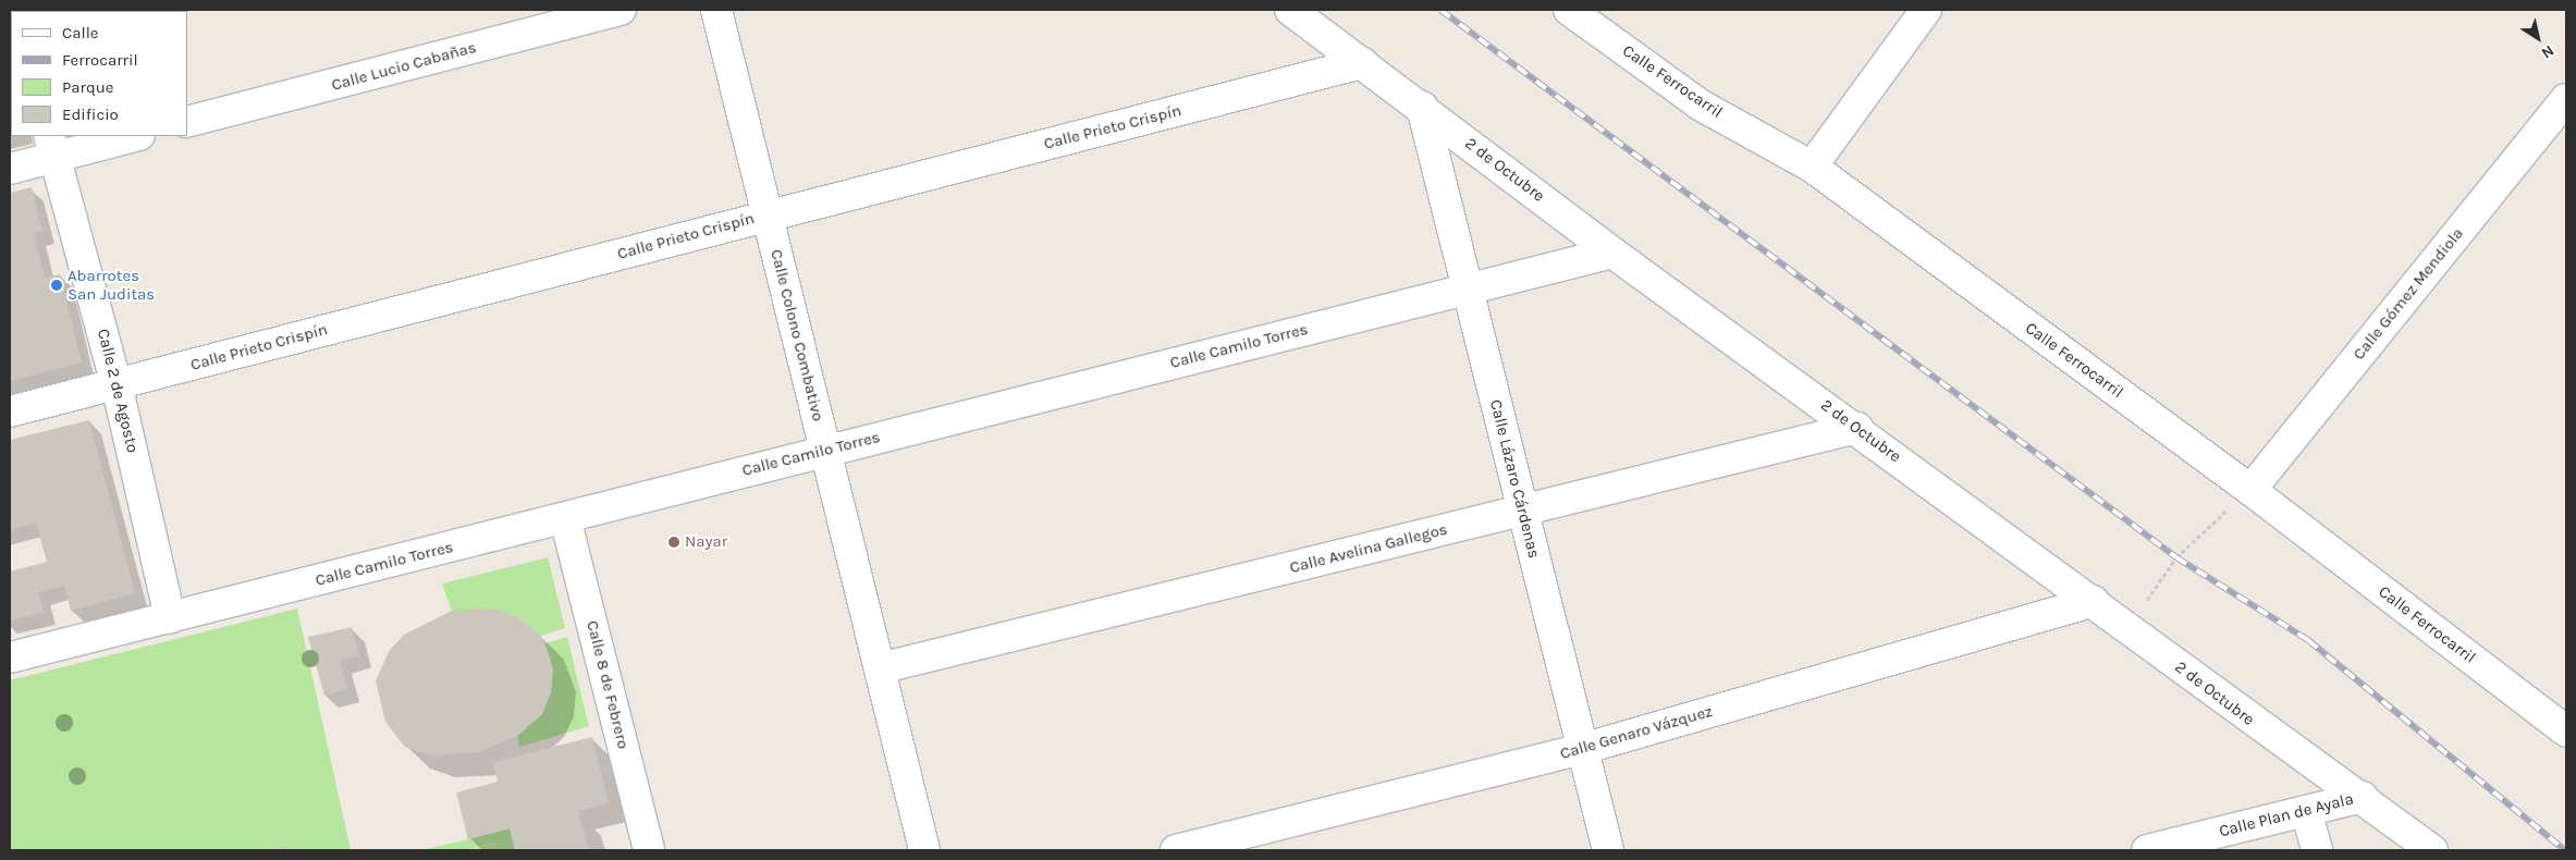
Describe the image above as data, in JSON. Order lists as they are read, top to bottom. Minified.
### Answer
{"streets":{"street":["Calle Lucio Cabañas","Calle Ferrocarril","Calle Prieto Crispín","2 de Octubre","Calle Gómez Mendiola","Calle Colono Combativo","Calle Camilo Torres","Calle 2 de Agosto","Calle Lázaro Cárdenas","Calle Avelina Gallegos","Calle 8 de Febrero","Calle Genaro Vázquez","Calle Plan de Ayala"]},"crossings":[["Calle Ferrocarril","Calle Gómez Mendiola"],["Calle Prieto Crispín","2 de Octubre"],["Calle Prieto Crispín","Calle Colono Combativo"],["Calle Prieto Crispín","Calle 2 de Agosto"],["2 de Octubre","Calle Camilo Torres"],["2 de Octubre","Calle Lázaro Cárdenas"],["2 de Octubre","Calle Avelina Gallegos"],["2 de Octubre","Calle Genaro Vázquez"],["2 de Octubre","Calle Plan de Ayala"],["Calle Colono Combativo","Calle Camilo Torres"],["Calle Colono Combativo","Calle Avelina Gallegos"],["Calle Camilo Torres","Calle 2 de Agosto"],["Calle Camilo Torres","Calle Lázaro Cárdenas"],["Calle Camilo Torres","Calle 8 de Febrero"],["Calle Lázaro Cárdenas","Calle Avelina Gallegos"],["Calle Lázaro Cárdenas","Calle Genaro Vázquez"]],"places":["Abarrotes San Juditas","Nayar"],"legend":["Calle","Ferrocarril","Parque","Edificio"],"north":"bottom right"}
